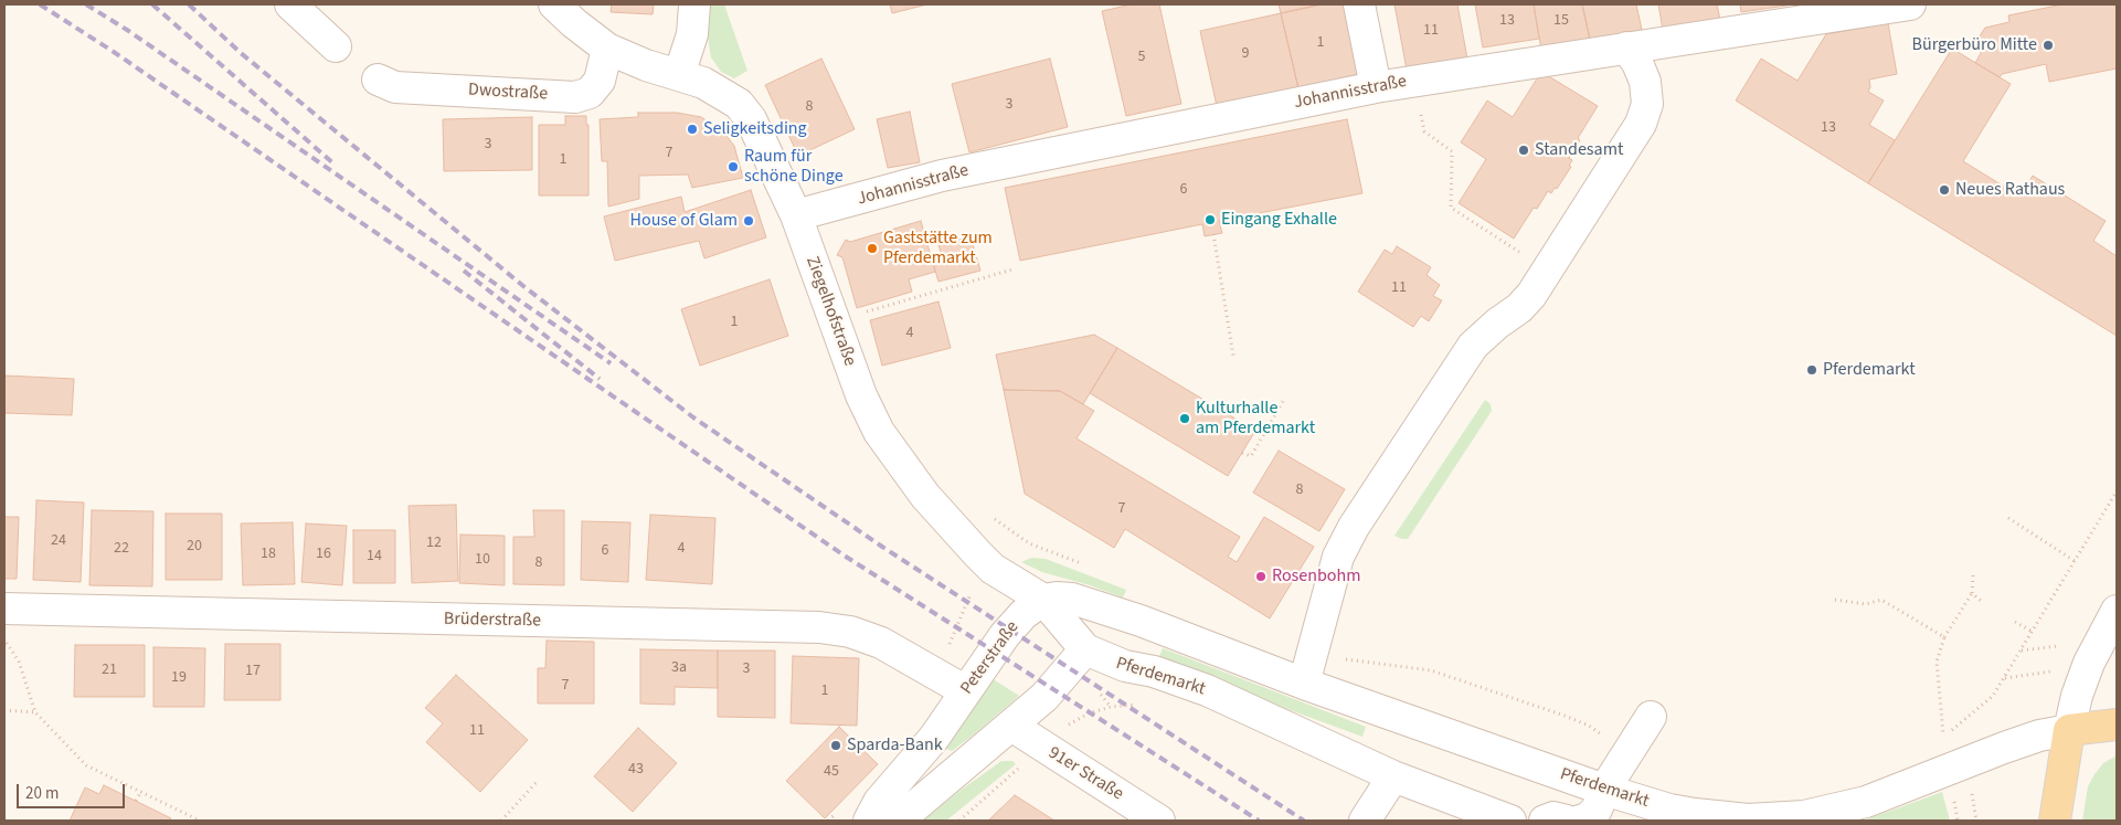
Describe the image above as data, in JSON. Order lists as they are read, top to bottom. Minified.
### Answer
{"streets":{"main road":["Pferdemarkt"],"street":["Dwostraße","Johannisstraße","Ziegelhofstraße","Brüderstraße","Peterstraße","91er Straße"]},"crossings":[["Dwostraße","Ziegelhofstraße"],["Johannisstraße","Ziegelhofstraße"],["Ziegelhofstraße","Peterstraße"],["Ziegelhofstraße","Pferdemarkt"],["Brüderstraße","Peterstraße"],["Peterstraße","Pferdemarkt"]],"places":["Bürgerbüro Mitte","Seligkeitsding","Standesamt","Raum für schöne Dinge","Neues Rathaus","Eingang Exhalle","House of Glam","Gaststätte zum Pferdemarkt","Pferdemarkt","Kulturhalle am Pferdemarkt","Rosenbohm","Sparda-Bank"],"house_numbers":["13","15","11","1","9","5","3","8","13","3","7","1","6","11","1","4","8","7","24","12","20","22","4","6","18","16","14","10","8","3a","3","21","17","19","7","1","11","43","45"],"scale_bar":"20 m"}
